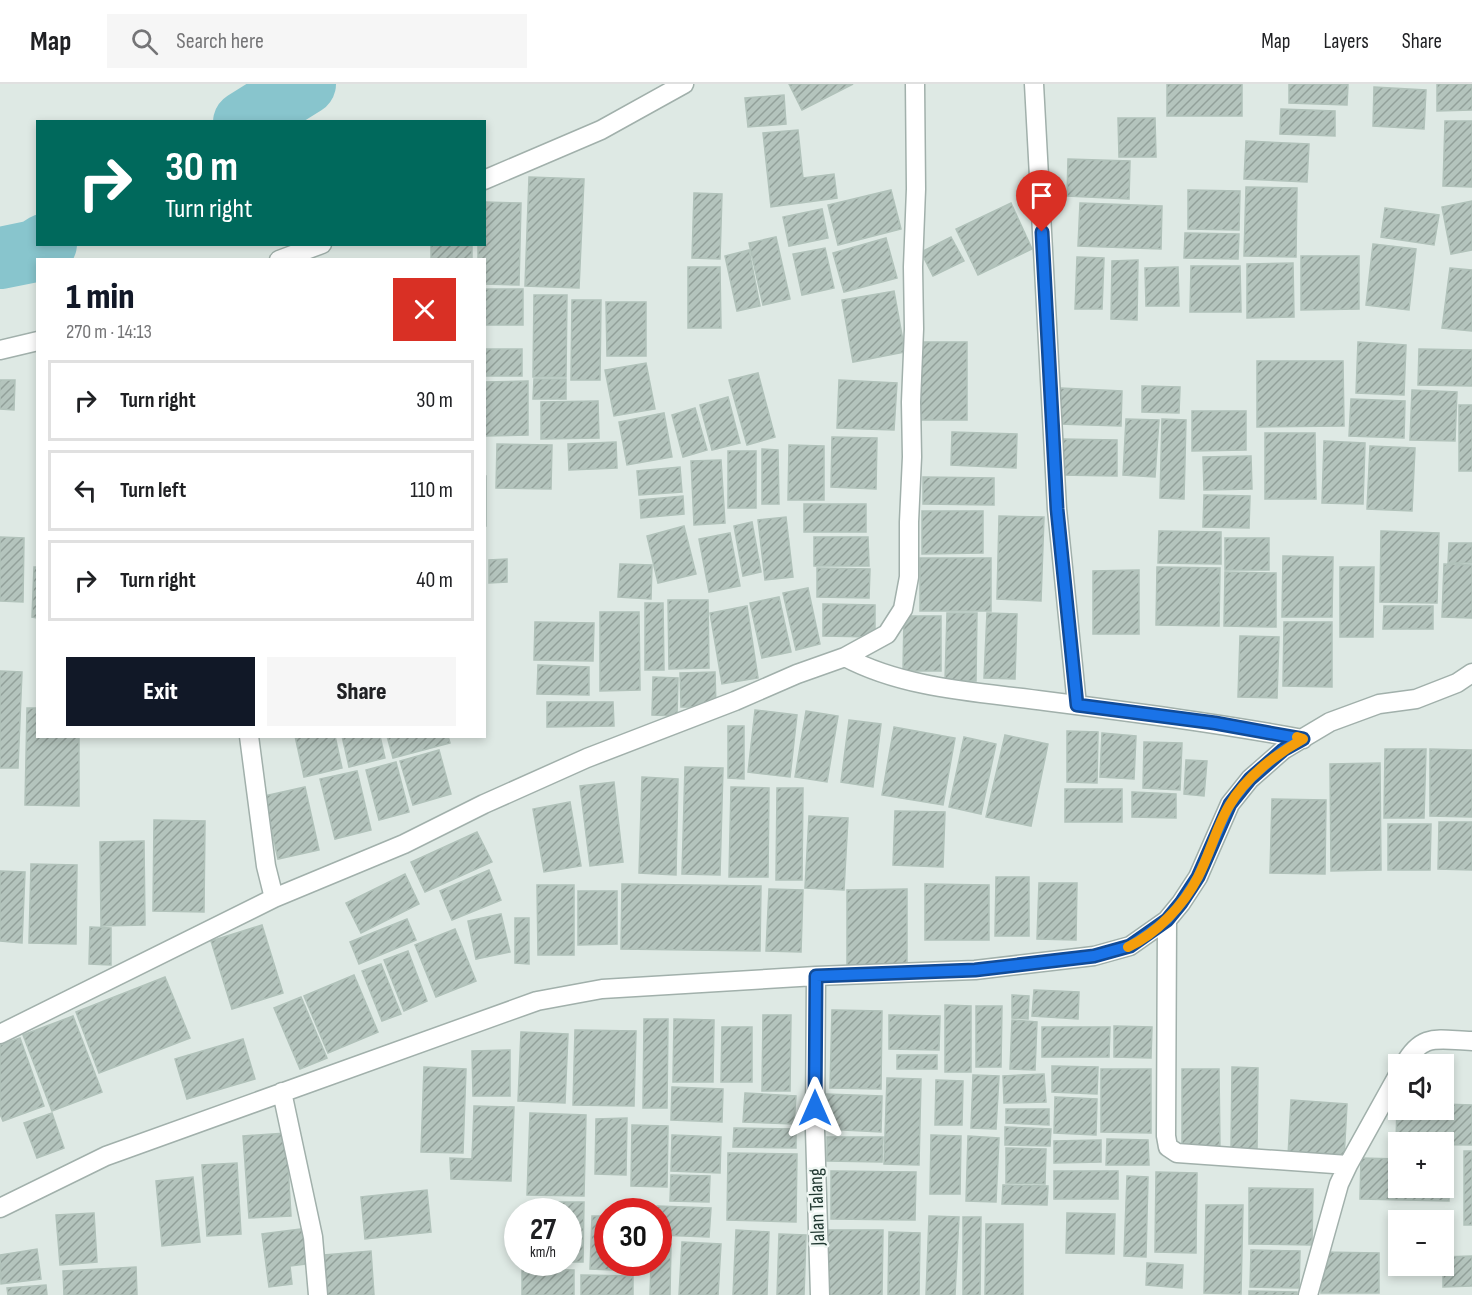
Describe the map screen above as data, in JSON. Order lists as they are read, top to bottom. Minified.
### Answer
{"streets":{"street":["Jalan Talang"]},"page":{"header":"Map","search":"Search here","nav":["Map","Layers","Share"],"turn":["30 m","Turn right"],"heading":["1 min","270 m · 14:13"],"list":[{"name":"Turn right","value":"30 m"},{"name":"Turn left","value":"110 m"},{"name":"Turn right","value":"40 m"}],"buttons":["Exit","Share"],"map_buttons":["+","−"],"speed":"27 km/h","limit":"30"}}
